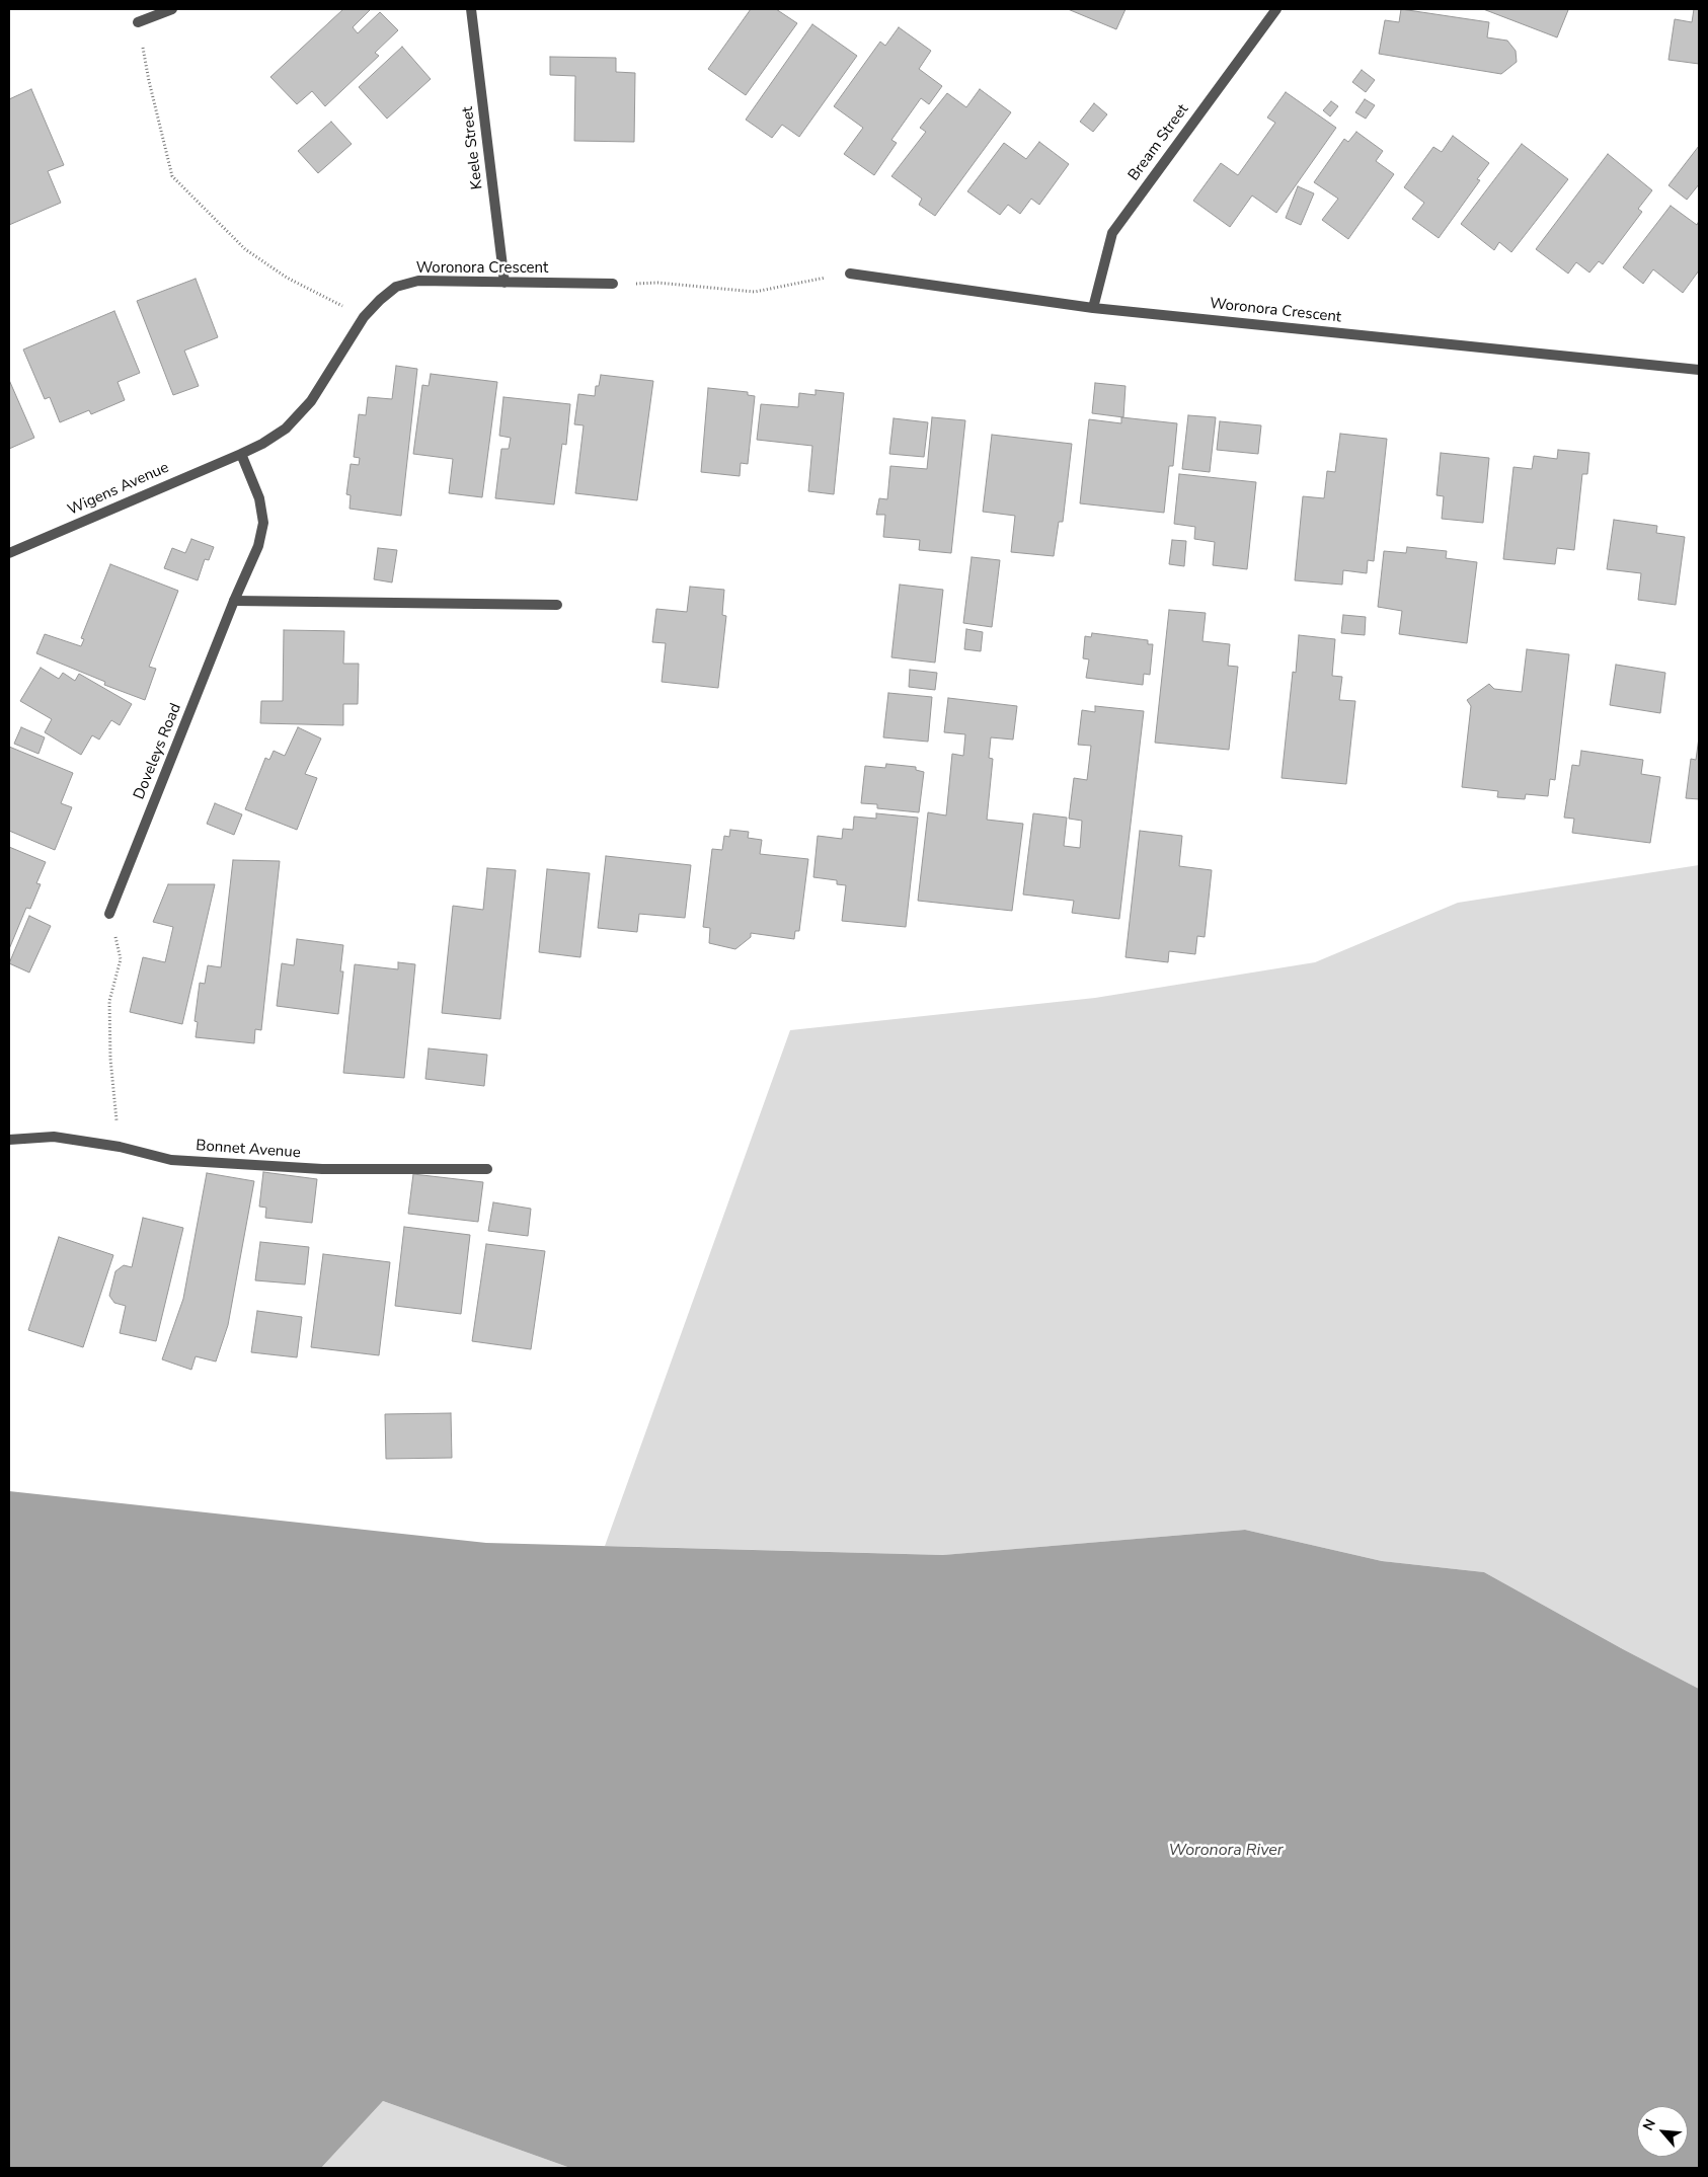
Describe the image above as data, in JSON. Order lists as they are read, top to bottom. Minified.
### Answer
{"streets":{"street":["Bream Street","Keele Street","Woronora Crescent","Wigens Avenue","Doveleys Road","Bonnet Avenue"]},"crossings":[["Bream Street","Woronora Crescent"],["Keele Street","Woronora Crescent"],["Wigens Avenue","Doveleys Road"]],"water":["Woronora River"],"north":"top left"}
